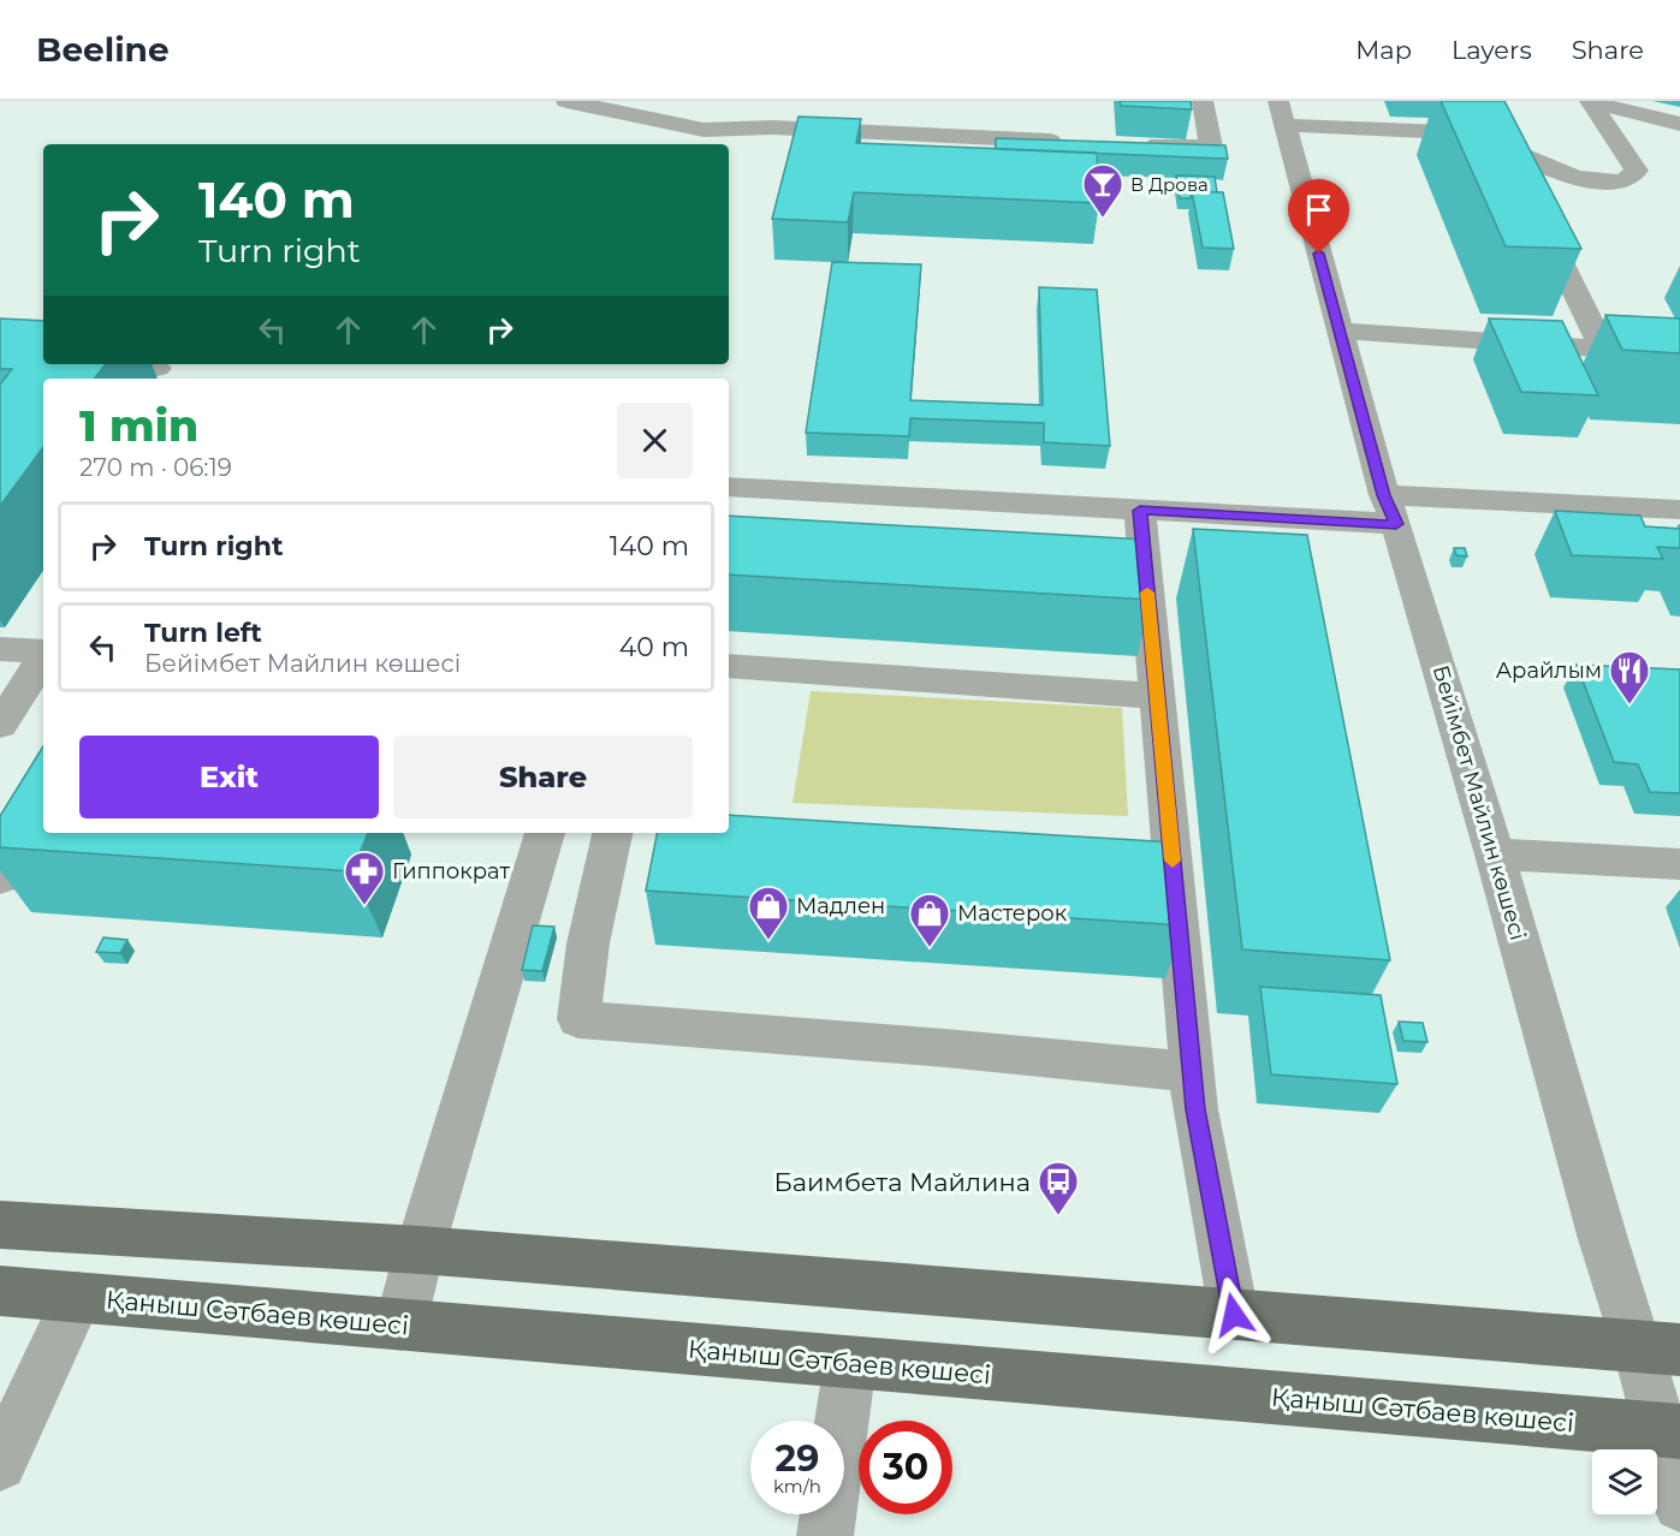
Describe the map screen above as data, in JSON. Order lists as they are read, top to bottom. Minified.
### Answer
{"streets":{"main road":["Қаныш Сәтбаев көшесі"],"street":["Бейімбет Майлин көшесі"]},"crossings":[["Бейімбет Майлин көшесі","Қаныш Сәтбаев көшесі"]],"places":{"bar":["В Дрова"],"restaurant":["Арайлым"],"pharmacy":["Гиппократ"],"shop":["Мадлен","Мастерок"],"bus stop":["Баимбета Майлина"]},"page":{"header":"Beeline","nav":["Map","Layers","Share"],"turn":["140 m","Turn right"],"heading":["1 min","270 m · 06:19"],"list":[{"name":"Turn right","value":"140 m"},{"name":"Turn left","note":"Бейімбет Майлин көшесі","value":"40 m"}],"buttons":["Exit","Share"],"speed":"29 km/h","limit":"30"}}
